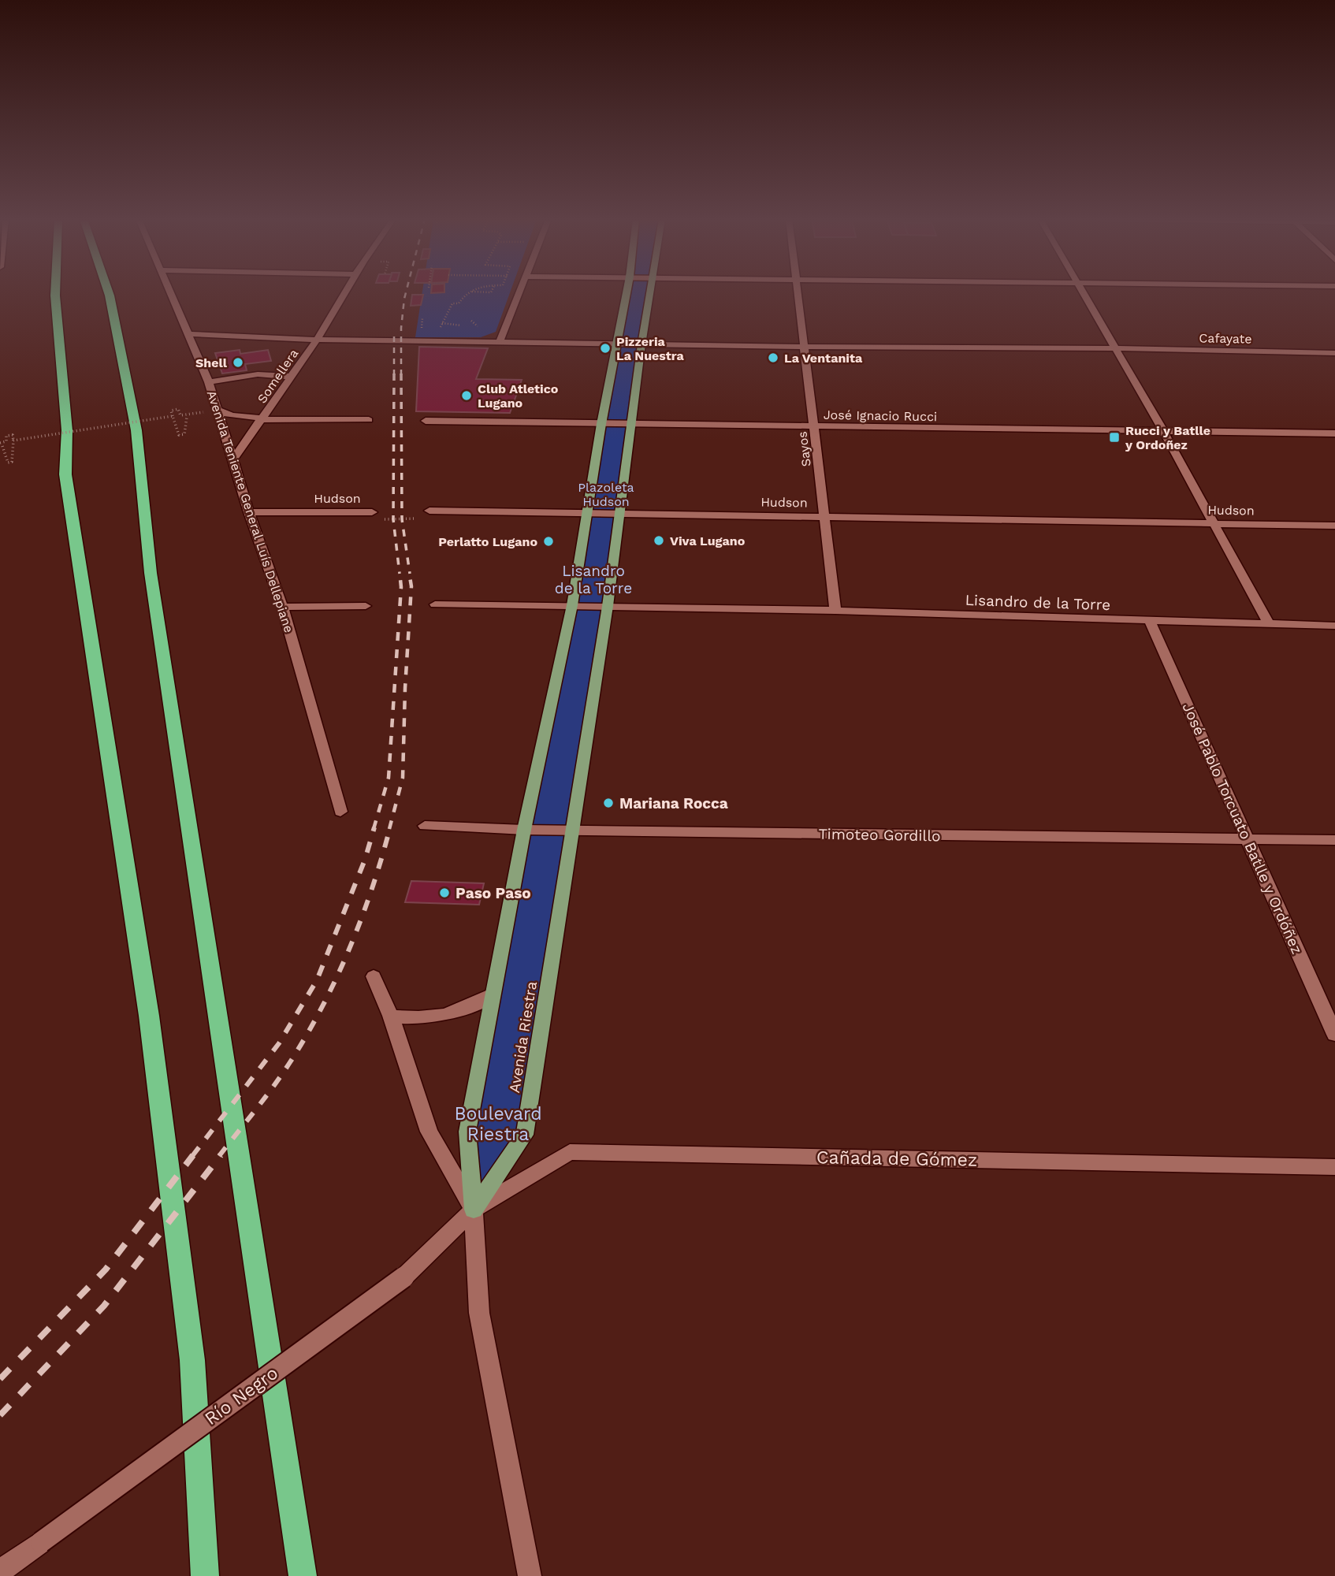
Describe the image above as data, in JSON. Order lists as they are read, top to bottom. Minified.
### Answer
{"streets":{"main road":["Avenida Riestra"],"street":["Cafayate","Somellera","José Ignacio Rucci","Sayos","Hudson","Avenida Teniente General Luís Dellepiane","Lisandro de la Torre","José Pablo Torcuato Batlle y Ordóñez","Timoteo Gordillo","Cañada de Gómez","Río Negro"]},"crossings":[["Cafayate","Somellera"],["Cafayate","Sayos"],["Cafayate","Avenida Teniente General Luís Dellepiane"],["Cafayate","Avenida Riestra"],["Somellera","Avenida Teniente General Luís Dellepiane"],["José Ignacio Rucci","Sayos"],["José Ignacio Rucci","Avenida Riestra"],["Sayos","Hudson"],["Sayos","Lisandro de la Torre"],["Hudson","Avenida Teniente General Luís Dellepiane"],["Hudson","Avenida Riestra"],["Lisandro de la Torre","José Pablo Torcuato Batlle y Ordóñez"],["Lisandro de la Torre","Avenida Riestra"],["José Pablo Torcuato Batlle y Ordóñez","Timoteo Gordillo"],["Timoteo Gordillo","Avenida Riestra"],["Avenida Riestra","Cañada de Gómez"],["Avenida Riestra","Río Negro"],["Cañada de Gómez","Río Negro"]],"parks":["Plazoleta Hudson","Lisandro de la Torre","Boulevard Riestra"],"places":{"other":["Pizzeria La Nuestra","La Ventanita","Shell","Club Atletico Lugano","Viva Lugano","Perlatto Lugano","Mariana Rocca","Paso Paso"],"transit":["Rucci y Batlle y Ordoñez"]}}
